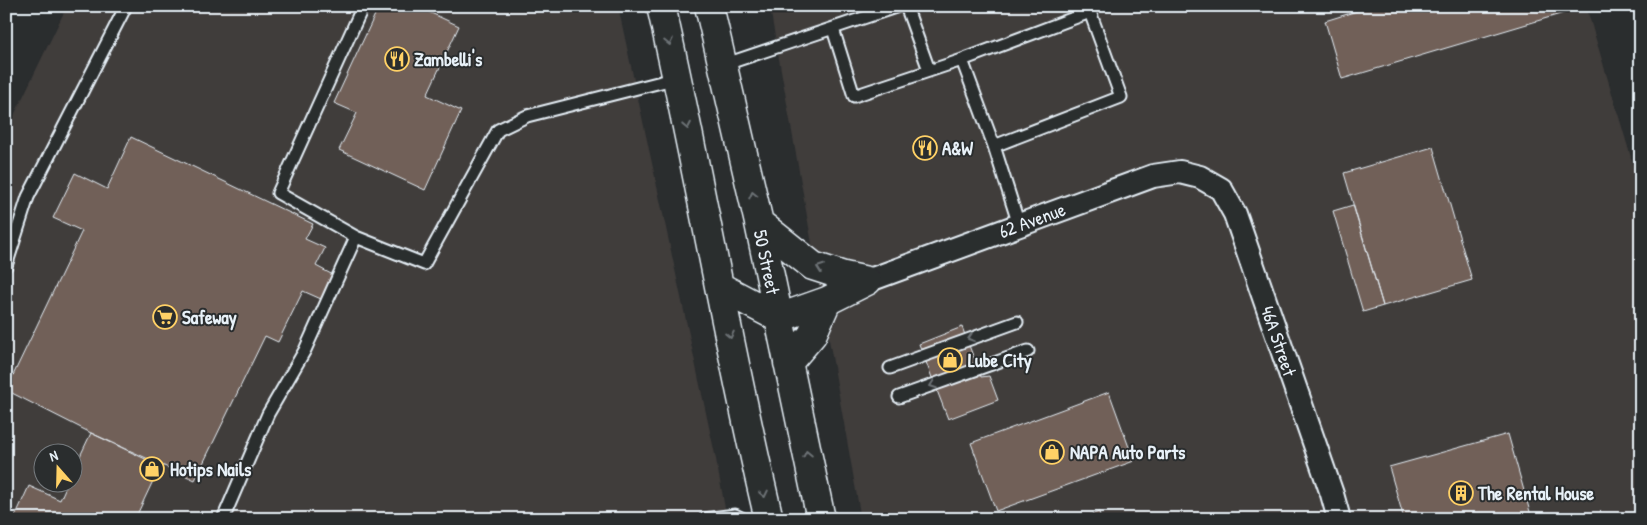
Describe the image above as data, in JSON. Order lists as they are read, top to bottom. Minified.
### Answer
{"streets":{"main road":["50 Street"],"street":["62 Avenue","46A Street"]},"crossings":[["62 Avenue","46A Street"]],"places":{"restaurant":["Zambelli's","A&W"],"supermarket":["Safeway"],"shop":["Lube City","NAPA Auto Parts","Hotips Nails"],"building":["The Rental House"]},"north":"top"}
